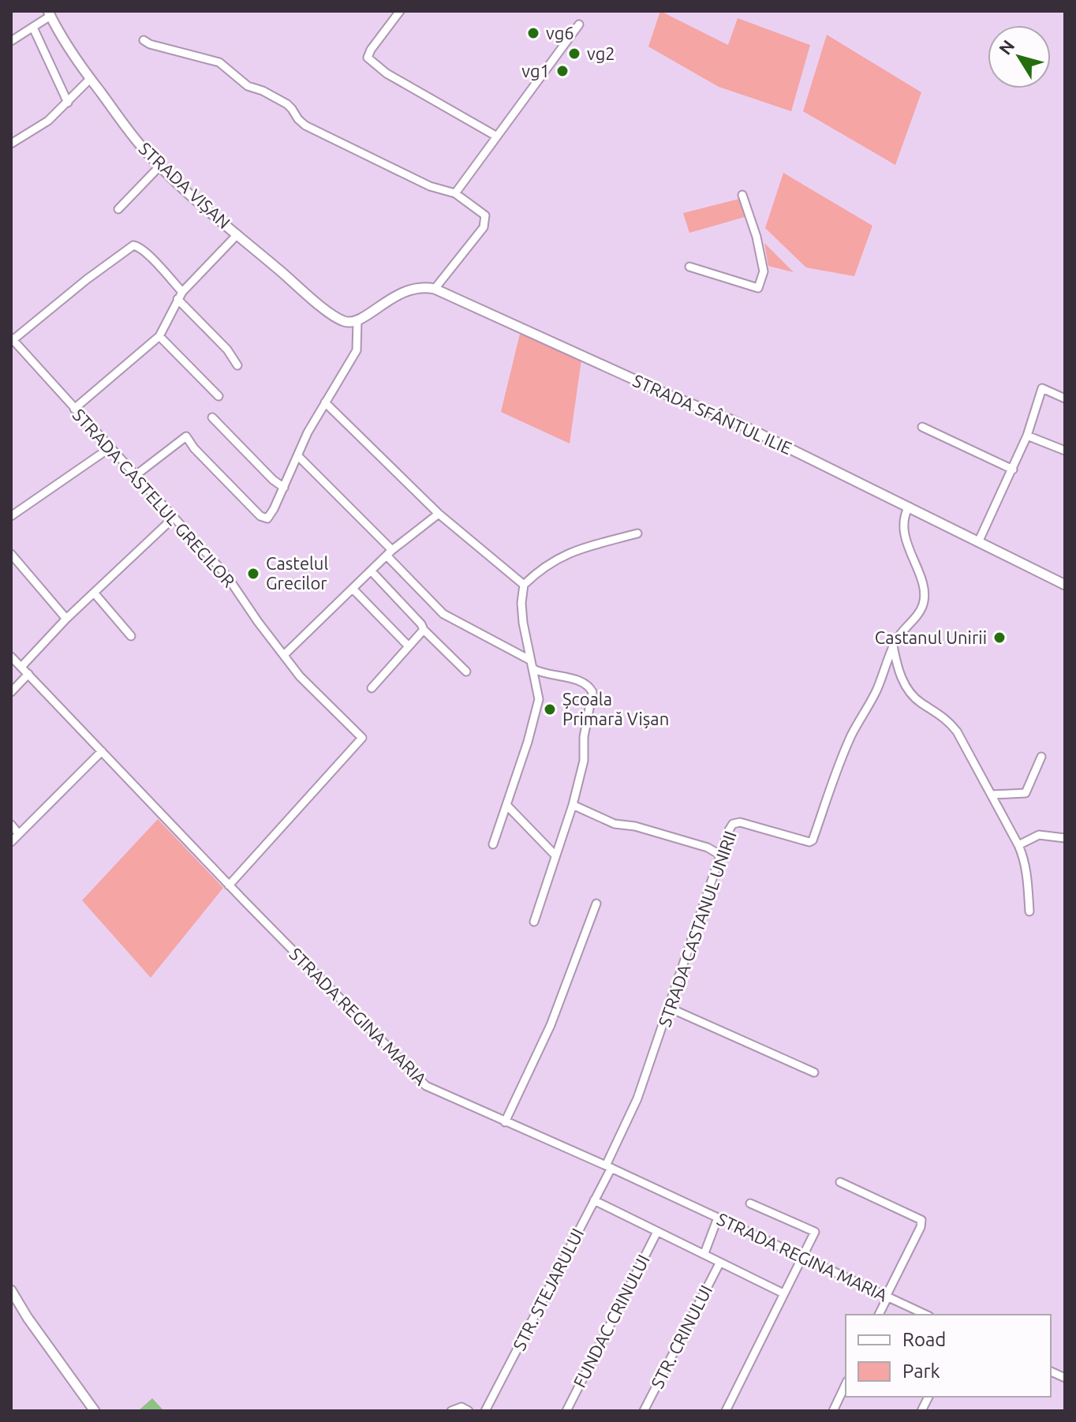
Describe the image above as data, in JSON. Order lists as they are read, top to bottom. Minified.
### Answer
{"streets":{"street":["STRADA VIȘAN","STRADA SFÂNTUL ILIE","STRADA CASTELUL GRECILOR","STRADA CASTANUL UNIRII","STRADA REGINA MARIA","STR. STEJARULUI","FUNDAC CRINULUI","STR. CRINULUI"]},"crossings":[["STRADA VIȘAN","STRADA SFÂNTUL ILIE"],["STRADA SFÂNTUL ILIE","STRADA CASTANUL UNIRII"],["STRADA CASTELUL GRECILOR","STRADA REGINA MARIA"],["STRADA CASTANUL UNIRII","STRADA REGINA MARIA"],["STRADA CASTANUL UNIRII","STR. STEJARULUI"],["STRADA REGINA MARIA","STR. STEJARULUI"]],"places":["vg6","vg2","vg1","Castelul Grecilor","Castanul Unirii","Școala Primară Vișan"],"legend":["Road","Park"],"north":"top left"}
